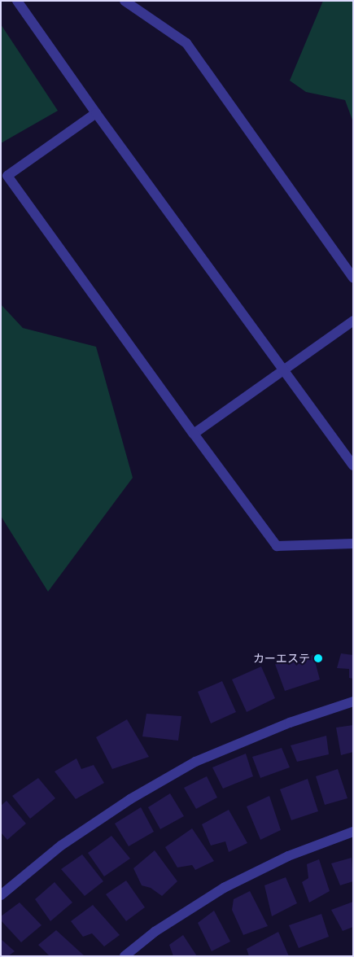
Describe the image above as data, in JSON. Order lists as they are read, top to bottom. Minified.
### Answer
{"places":["カーエステ"]}
